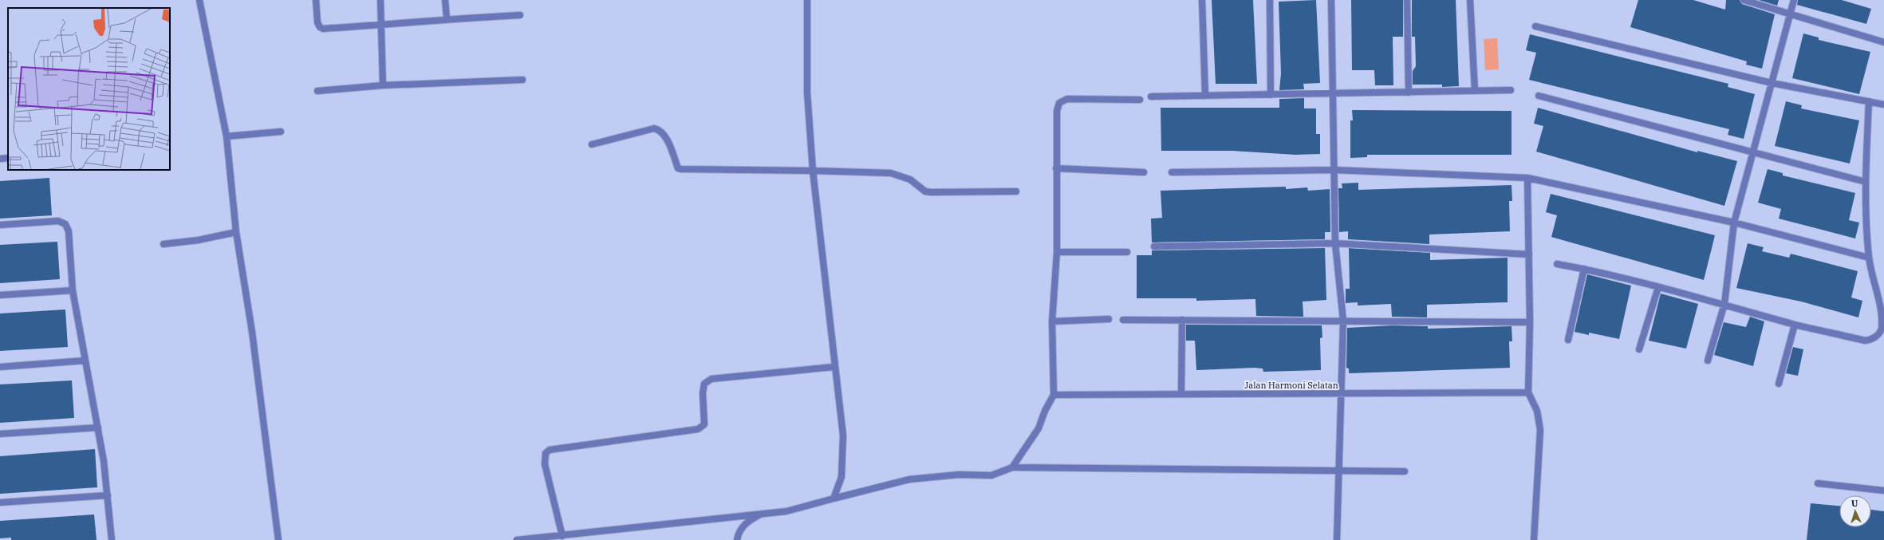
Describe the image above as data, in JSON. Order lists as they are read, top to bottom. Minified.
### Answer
{"streets":{"street":["Jalan Harmoni Selatan"]},"north":"top"}
